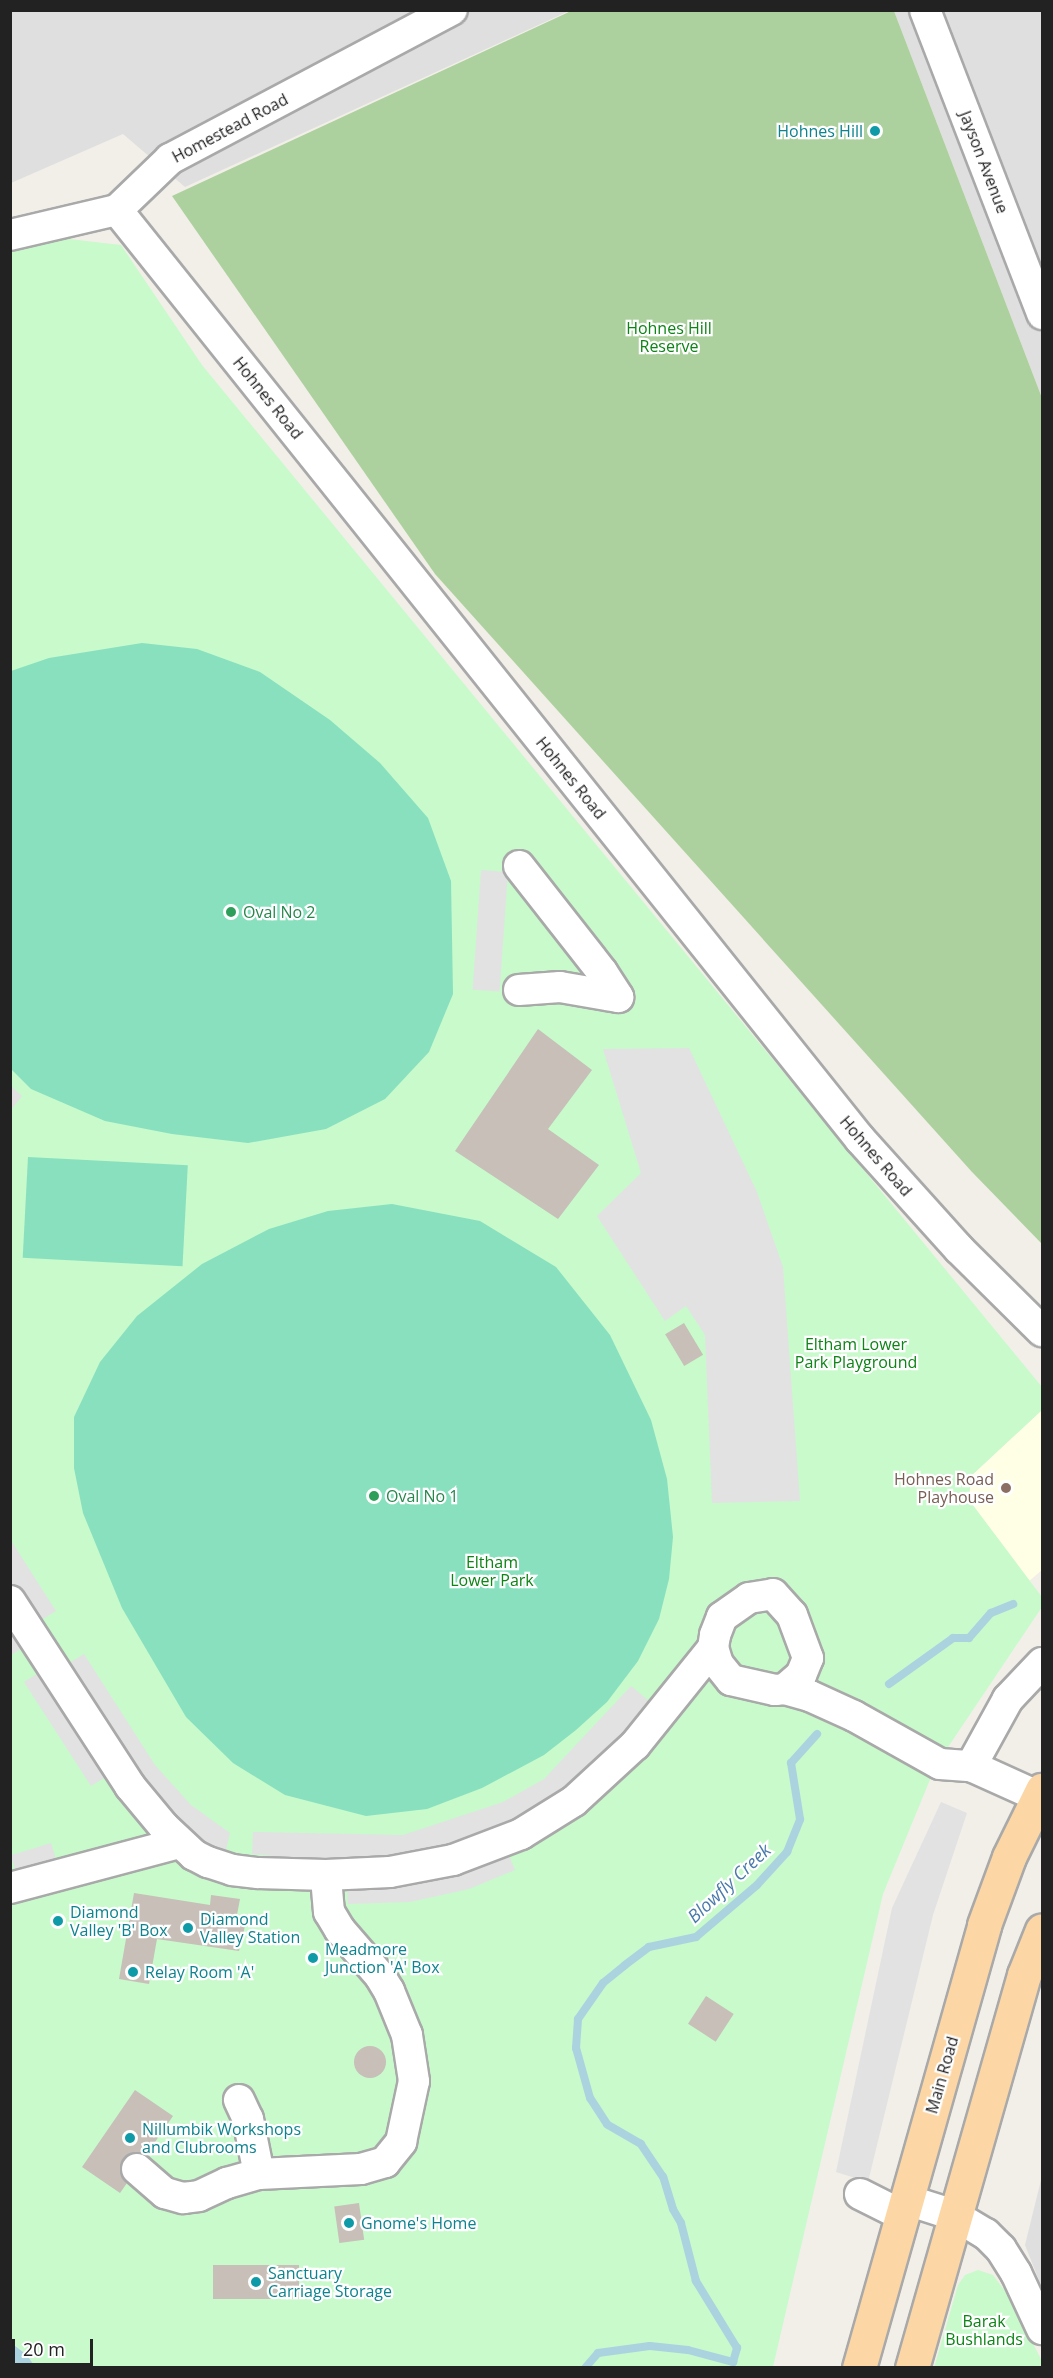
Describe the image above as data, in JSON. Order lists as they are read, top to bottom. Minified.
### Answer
{"streets":{"main road":["Main Road"],"street":["Homestead Road","Jayson Avenue","Hohnes Road"]},"crossings":[["Homestead Road","Hohnes Road"]],"water":["Blowfly Creek"],"parks":["Hohnes Hill Reserve","Eltham Lower Park Playground","Eltham Lower Park","Barak Bushlands"],"places":["Hohnes Hill","Oval No 2","Hohnes Road Playhouse","Oval No 1","Diamond Valley 'B' Box","Diamond Valley Station","Meadmore Junction 'A' Box","Relay Room 'A'","Nillumbik Workshops and Clubrooms","Gnome's Home","Sanctuary Carriage Storage"],"scale_bar":"20 m"}
